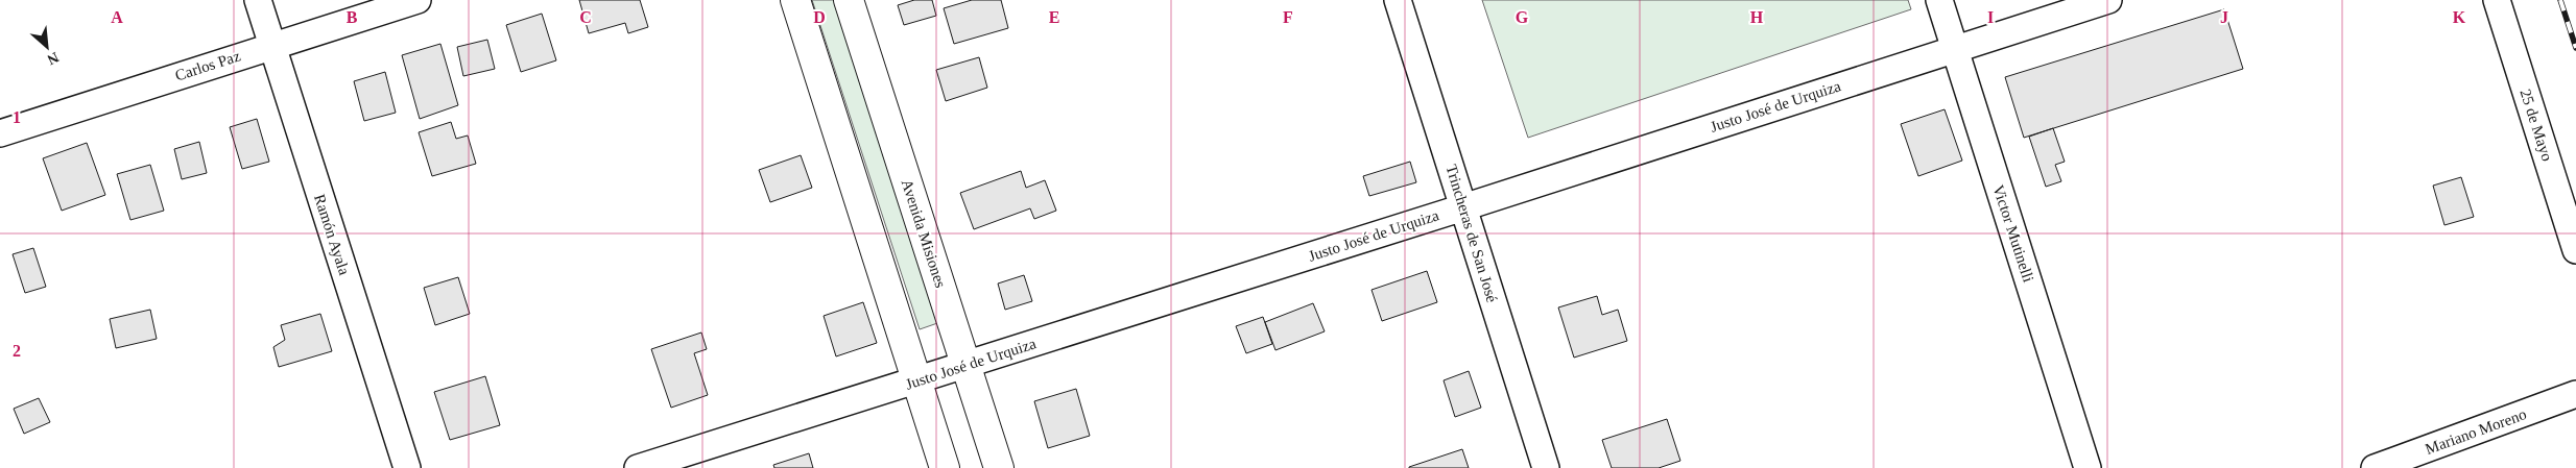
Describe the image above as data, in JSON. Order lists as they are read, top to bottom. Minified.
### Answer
{"streets":{"main road":["Avenida Misiones"],"street":["Carlos Paz","Justo José de Urquiza","25 de Mayo","Trincheras de San José","Victor Mutinelli","Ramón Ayala","Mariano Moreno"]},"crossings":[["Carlos Paz","Ramón Ayala"],["Justo José de Urquiza","Avenida Misiones"],["Justo José de Urquiza","Trincheras de San José"],["Justo José de Urquiza","Victor Mutinelli"]],"north":"bottom right","grid":{"columns":["A","B","C","D","E","F","G","H","I","J","K"],"rows":["1","2"]}}
